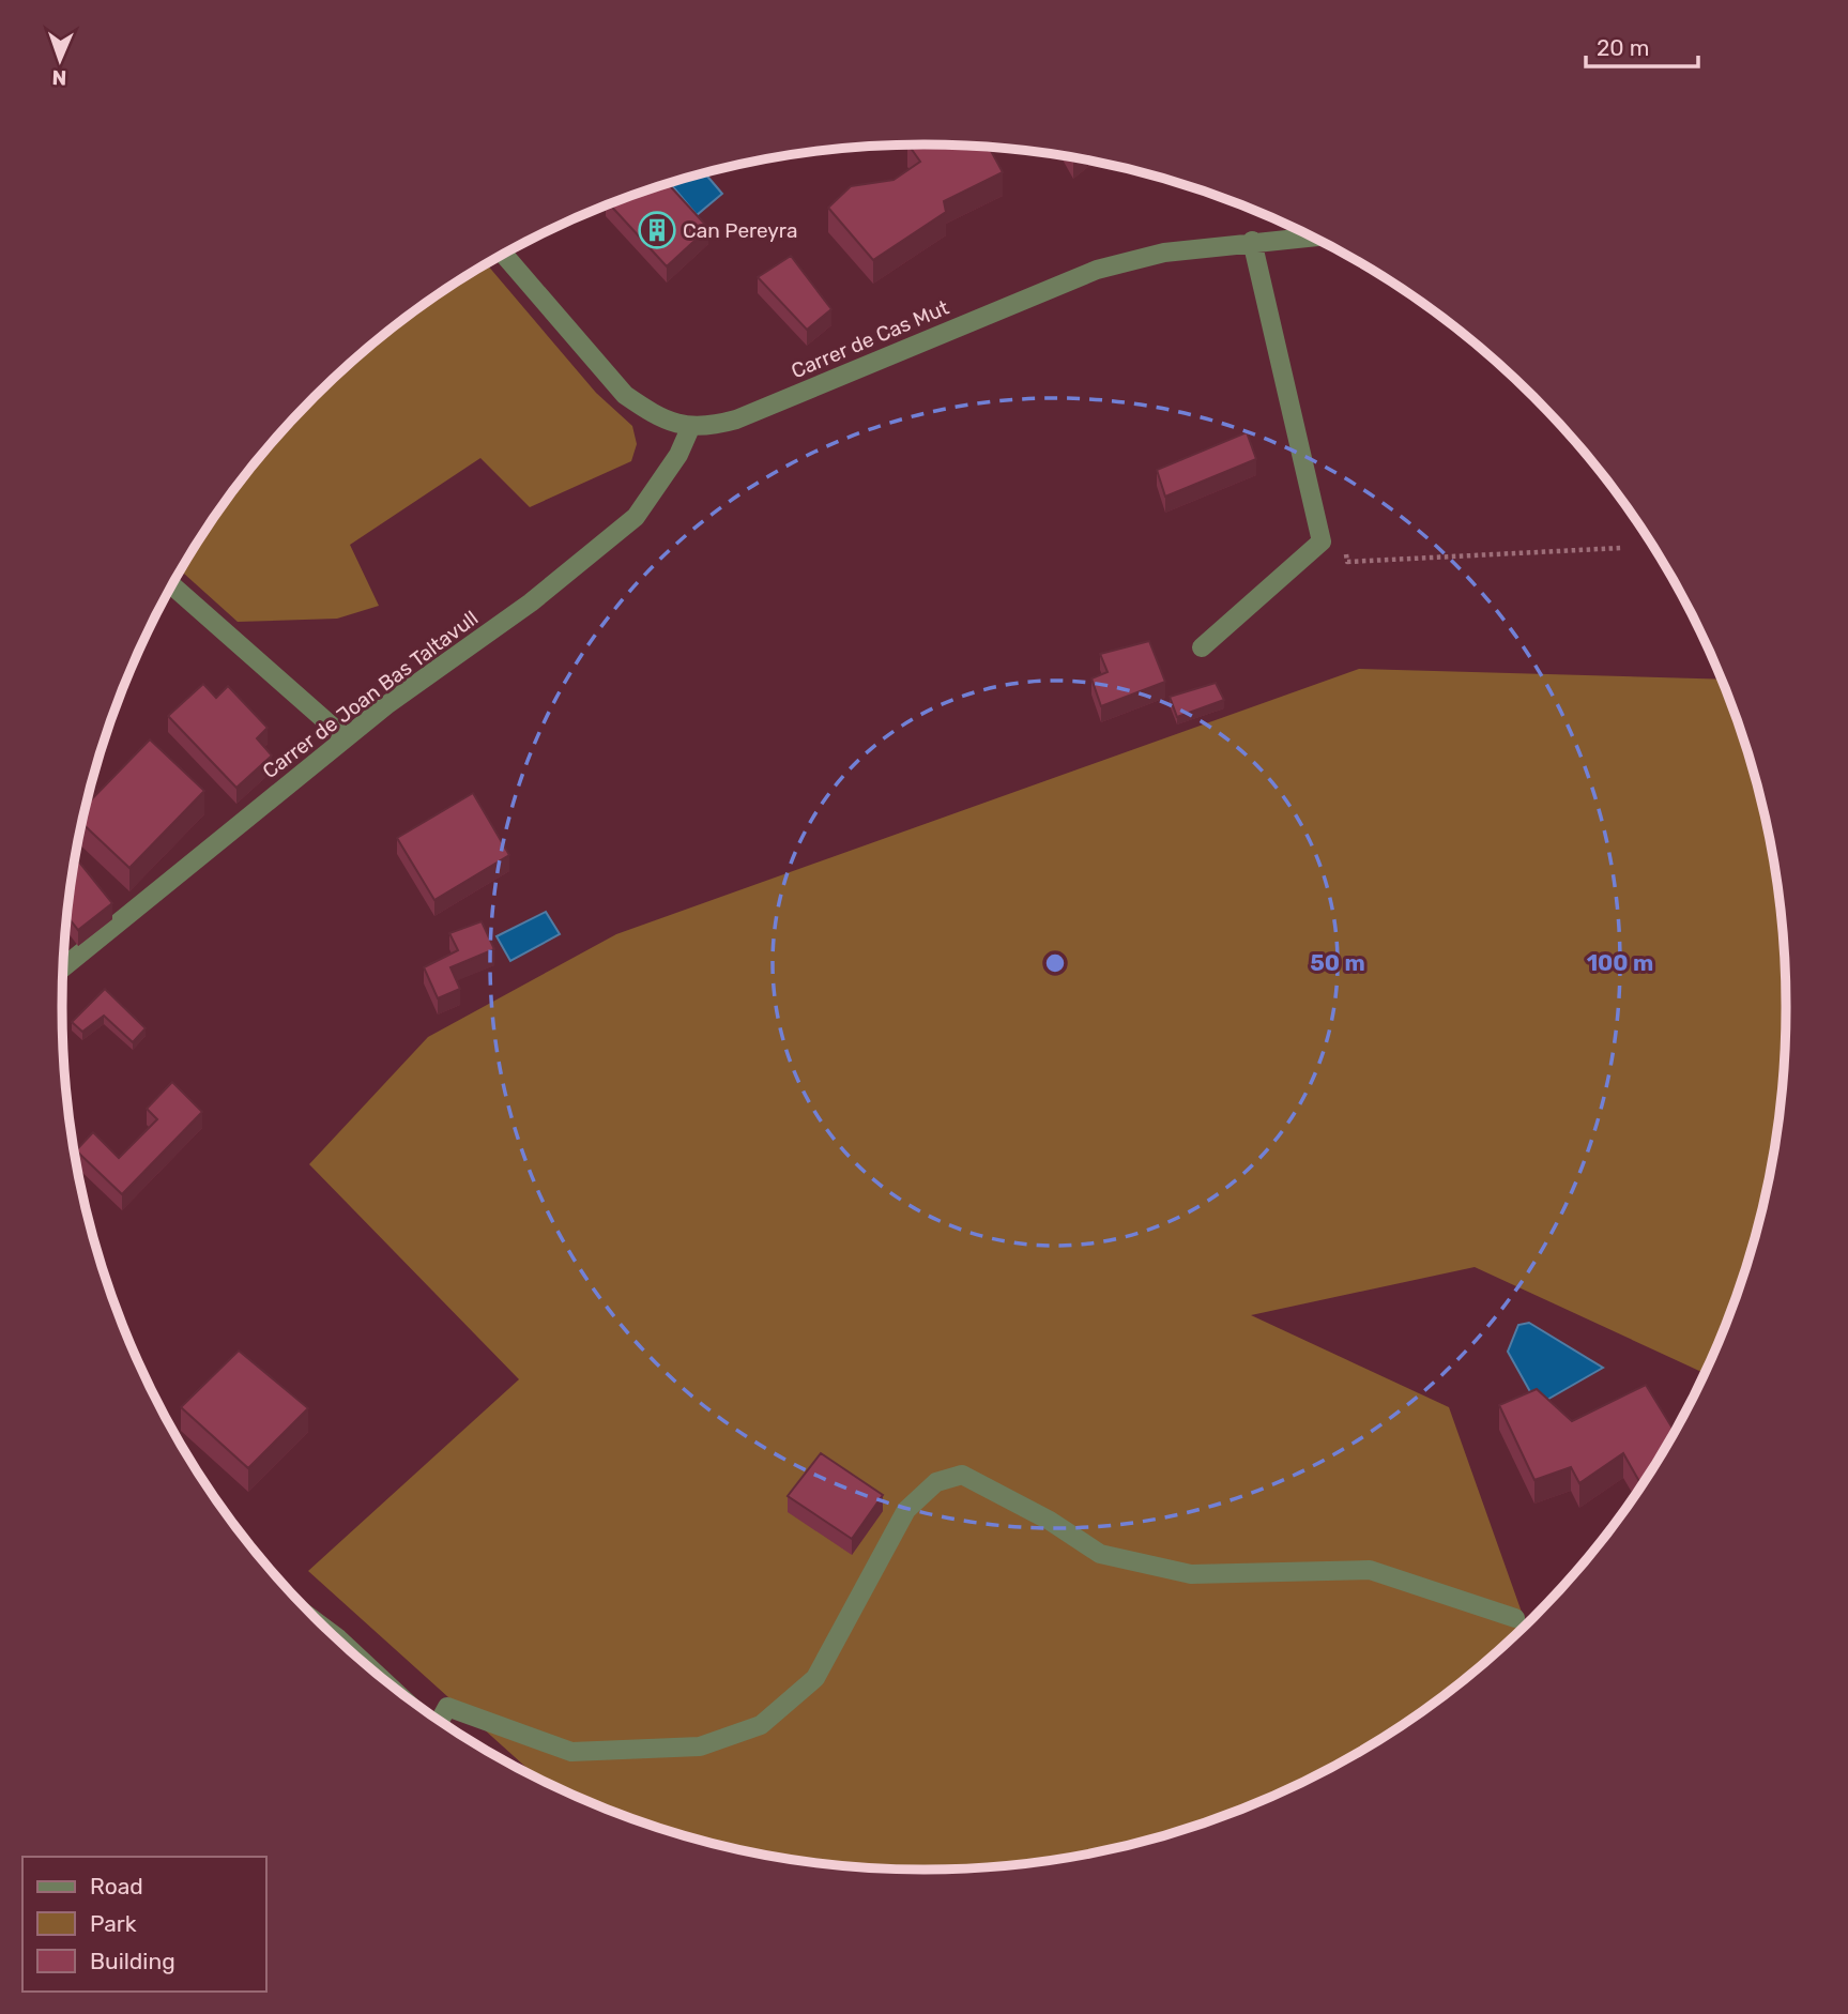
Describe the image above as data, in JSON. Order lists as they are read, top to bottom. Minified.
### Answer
{"streets":{"street":["Carrer de Cas Mut","Carrer de Joan Bas Taltavull"]},"crossings":[["Carrer de Cas Mut","Carrer de Joan Bas Taltavull"]],"places":{"building":["Can Pereyra"]},"legend":["Road","Park","Building"],"scale_bar":"20 m","north":"bottom","rings":["50 m","100 m"]}
